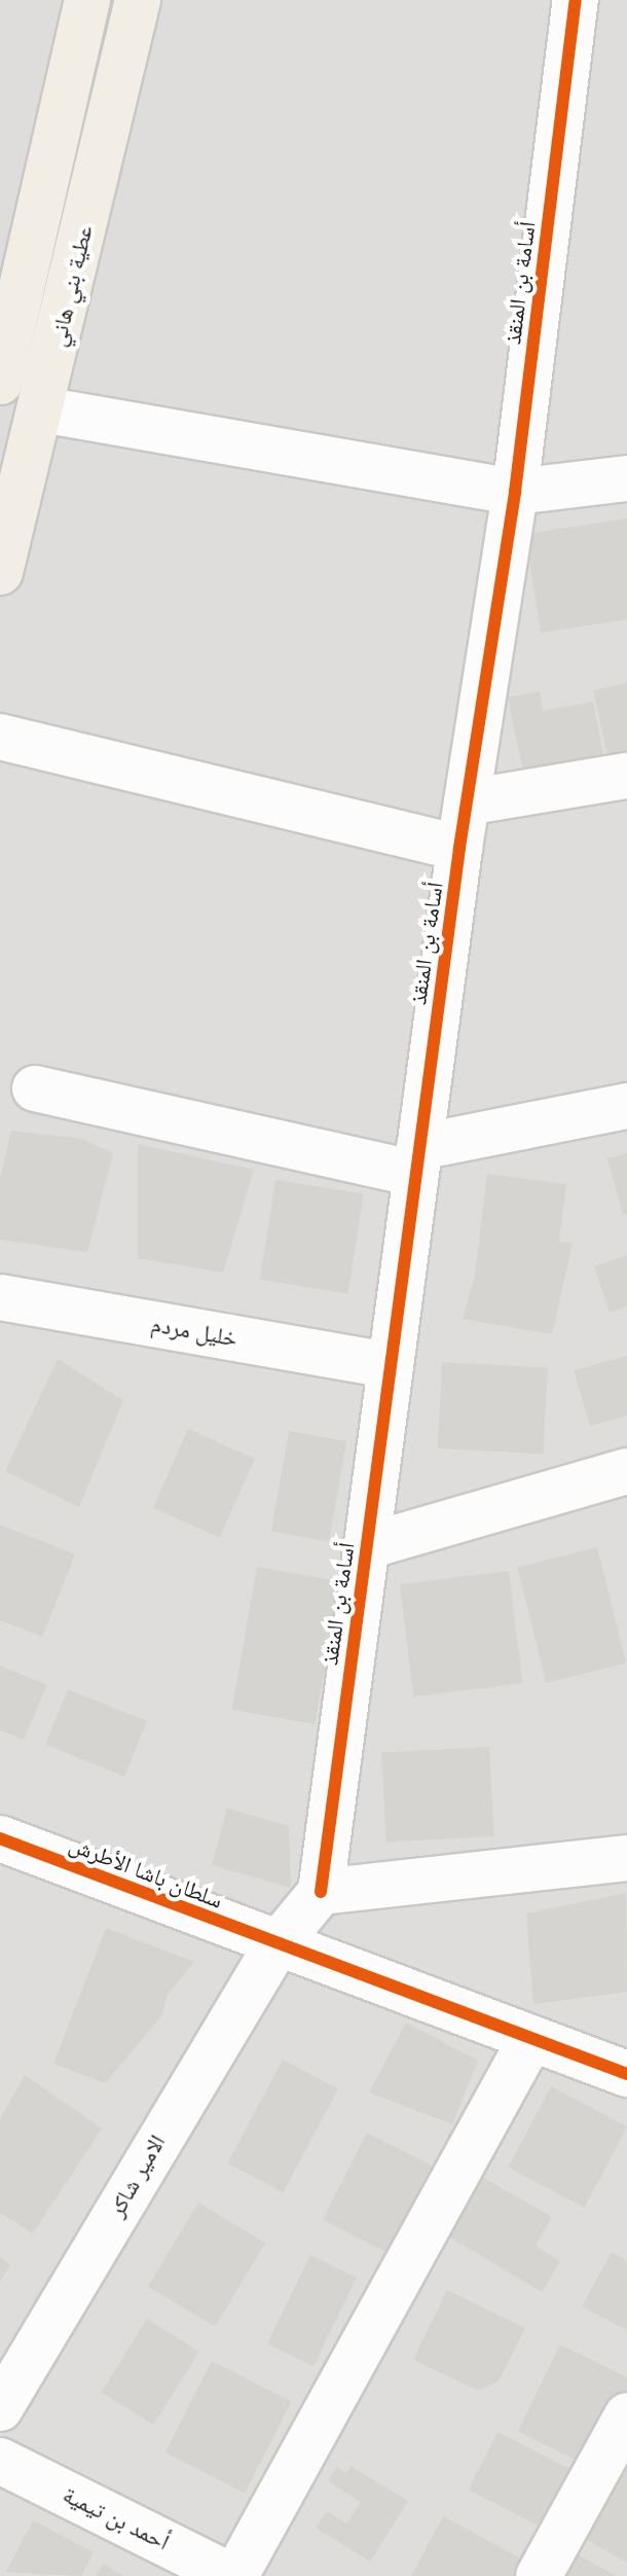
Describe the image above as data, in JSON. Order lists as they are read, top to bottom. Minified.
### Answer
{"streets":{"main road":["عطية بني هاني"],"street":["أسامة بن المنقذ","خليل مردم","سلطان باشا الأطرش","الامير شاكر","أحمد بن تيمية"]},"crossings":[["أسامة بن المنقذ","خليل مردم"],["أسامة بن المنقذ","الامير شاكر"],["سلطان باشا الأطرش","الامير شاكر"]]}
